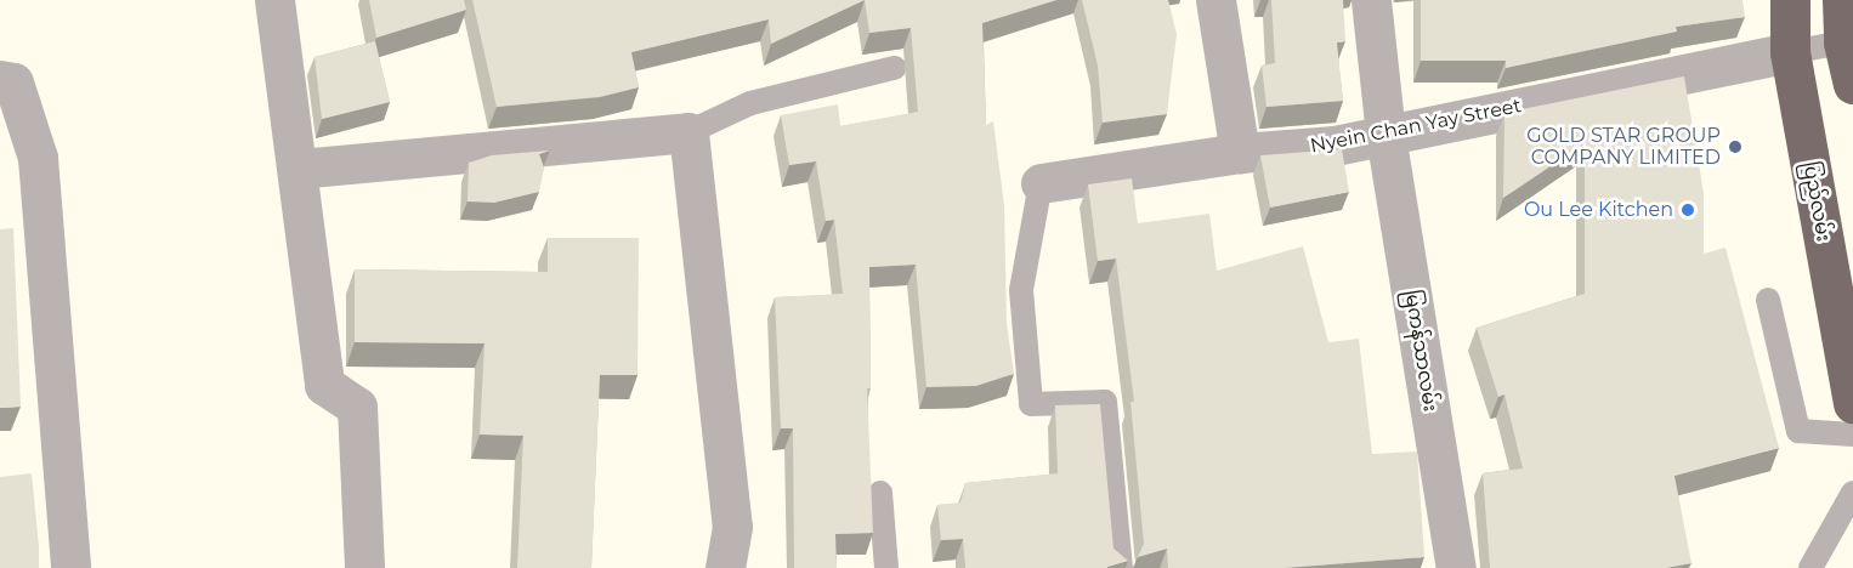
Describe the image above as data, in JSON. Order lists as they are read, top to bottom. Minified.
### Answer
{"streets":{"highway":["ပြည်လမ်း"],"street":["Nyein Chan Yay Street","မြကန်သာလမ်း"]},"crossings":[["Nyein Chan Yay Street","ပြည်လမ်း"],["Nyein Chan Yay Street","မြကန်သာလမ်း"]],"places":["GOLD STAR GROUP COMPANY LIMITED","Ou Lee Kitchen"]}
